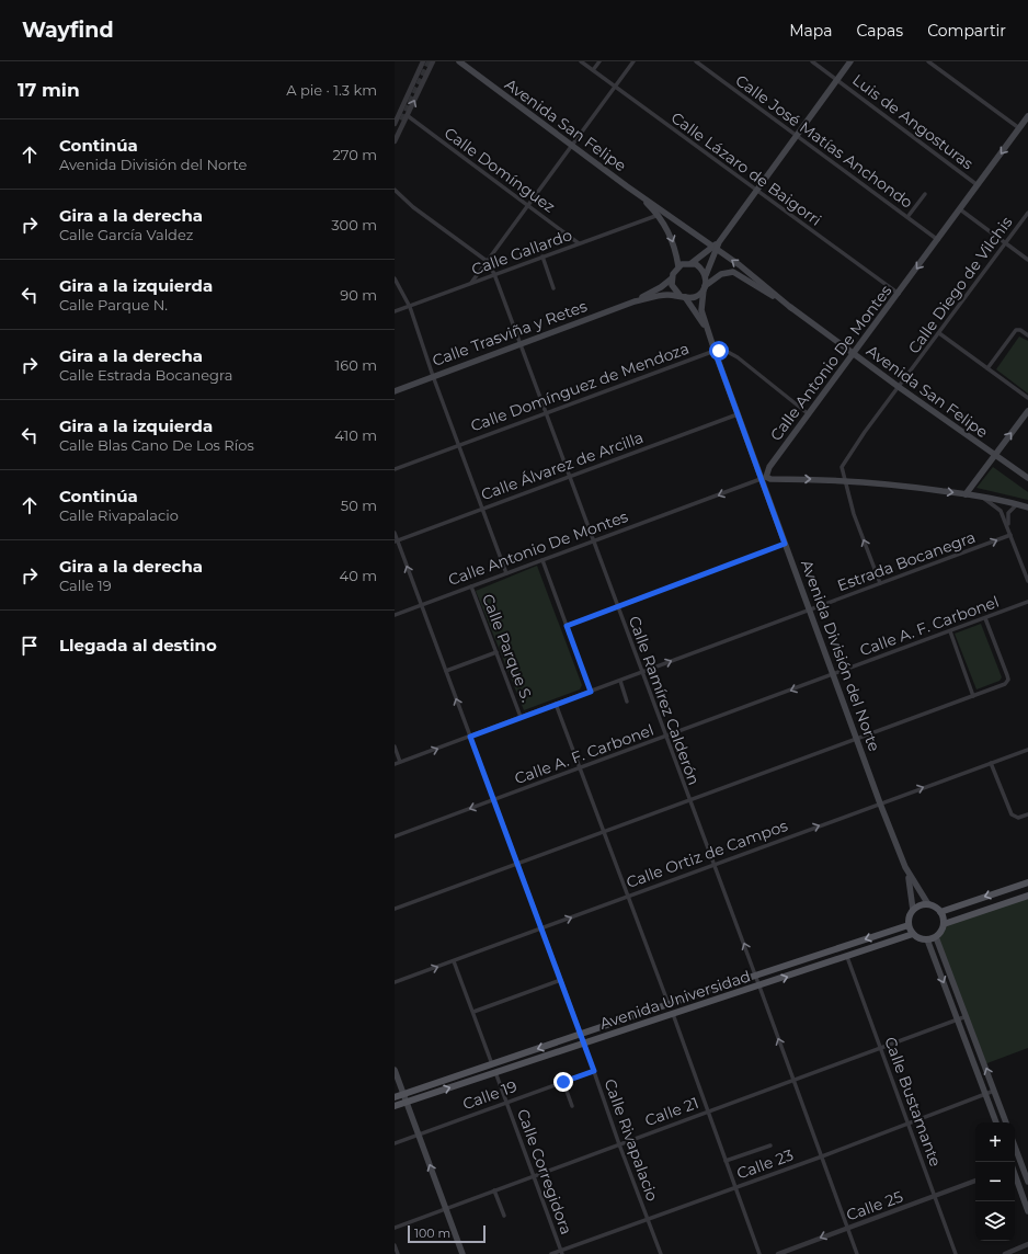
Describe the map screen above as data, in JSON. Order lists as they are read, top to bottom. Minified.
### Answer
{"streets":{"main road":["Avenida San Felipe","Calle Trasviña y Retes","Calle Antonio De Montes","Avenida División del Norte","Avenida Universidad"],"street":["Luis de Angosturas","Calle José Matías Anchondo","Calle Lázaro de Baigorri","Calle Domínguez","Calle Gallardo","Calle Diego de Vilchis","Calle Domínguez de Mendoza","Calle Álvarez de Arcilla","Estrada Bocanegra","Calle A. F. Carbonel","Calle Parque S.","Calle Ramírez Calderón","Calle Ortiz de Campos","Calle 19","Calle Bustamante","Calle 21","Calle Rivapalacio","Calle 23","Calle Corregidora","Calle 25"]},"crossings":[["Luis de Angosturas","Calle Antonio De Montes"],["Avenida San Felipe","Calle Gallardo"],["Avenida San Felipe","Calle Diego de Vilchis"],["Avenida San Felipe","Calle Trasviña y Retes"],["Avenida San Felipe","Calle Antonio De Montes"],["Avenida San Felipe","Avenida División del Norte"],["Calle José Matías Anchondo","Calle Antonio De Montes"],["Calle Lázaro de Baigorri","Calle Antonio De Montes"],["Calle Domínguez","Calle Gallardo"],["Calle Gallardo","Calle Ramírez Calderón"],["Calle Trasviña y Retes","Avenida División del Norte"],["Calle Trasviña y Retes","Calle Ramírez Calderón"],["Calle Antonio De Montes","Calle Parque S."],["Calle Antonio De Montes","Avenida División del Norte"],["Calle Antonio De Montes","Calle Ramírez Calderón"],["Calle Antonio De Montes","Calle Rivapalacio"],["Calle Domínguez de Mendoza","Avenida División del Norte"],["Calle Domínguez de Mendoza","Calle Ramírez Calderón"],["Calle Álvarez de Arcilla","Avenida División del Norte"],["Calle Álvarez de Arcilla","Calle Ramírez Calderón"],["Calle Álvarez de Arcilla","Calle Rivapalacio"],["Estrada Bocanegra","Calle Parque S."],["Estrada Bocanegra","Avenida División del Norte"],["Estrada Bocanegra","Calle Ramírez Calderón"],["Estrada Bocanegra","Calle Rivapalacio"],["Calle A. F. Carbonel","Avenida División del Norte"],["Calle A. F. Carbonel","Calle Ramírez Calderón"],["Calle A. F. Carbonel","Calle Rivapalacio"],["Avenida División del Norte","Calle Ortiz de Campos"],["Avenida División del Norte","Avenida Universidad"],["Calle Ramírez Calderón","Calle Ortiz de Campos"],["Calle Ramírez Calderón","Avenida Universidad"],["Calle Ramírez Calderón","Calle 21"],["Calle Ramírez Calderón","Calle 23"],["Calle Ramírez Calderón","Calle 25"],["Calle Ortiz de Campos","Calle Rivapalacio"],["Avenida Universidad","Calle Bustamante"],["Avenida Universidad","Calle Rivapalacio"],["Avenida Universidad","Calle Corregidora"],["Calle 19","Calle Rivapalacio"],["Calle 19","Calle Corregidora"],["Calle Bustamante","Calle 21"],["Calle Bustamante","Calle 23"],["Calle Bustamante","Calle 25"],["Calle 21","Calle Rivapalacio"],["Calle 21","Calle Corregidora"],["Calle Rivapalacio","Calle 23"],["Calle 23","Calle Corregidora"]],"one_way":["Calle Antonio De Montes","Estrada Bocanegra","Calle A. F. Carbonel","Calle Ortiz de Campos","Calle 25"],"scale_bar":"100 m","page":{"header":"Wayfind","nav":["Mapa","Capas","Compartir"],"heading":["17 min","A pie · 1.3 km"],"list":[["Continúa","Avenida División del Norte","270 m"],["Gira a la derecha","Calle García Valdez","300 m"],["Gira a la izquierda","Calle Parque N.","90 m"],["Gira a la derecha","Calle Estrada Bocanegra","160 m"],["Gira a la izquierda","Calle Blas Cano De Los Ríos","410 m"],["Continúa","Calle Rivapalacio","50 m"],["Gira a la derecha","Calle 19","40 m"],"Llegada al destino"],"map_buttons":["+","−"],"scale":"100 m"}}
